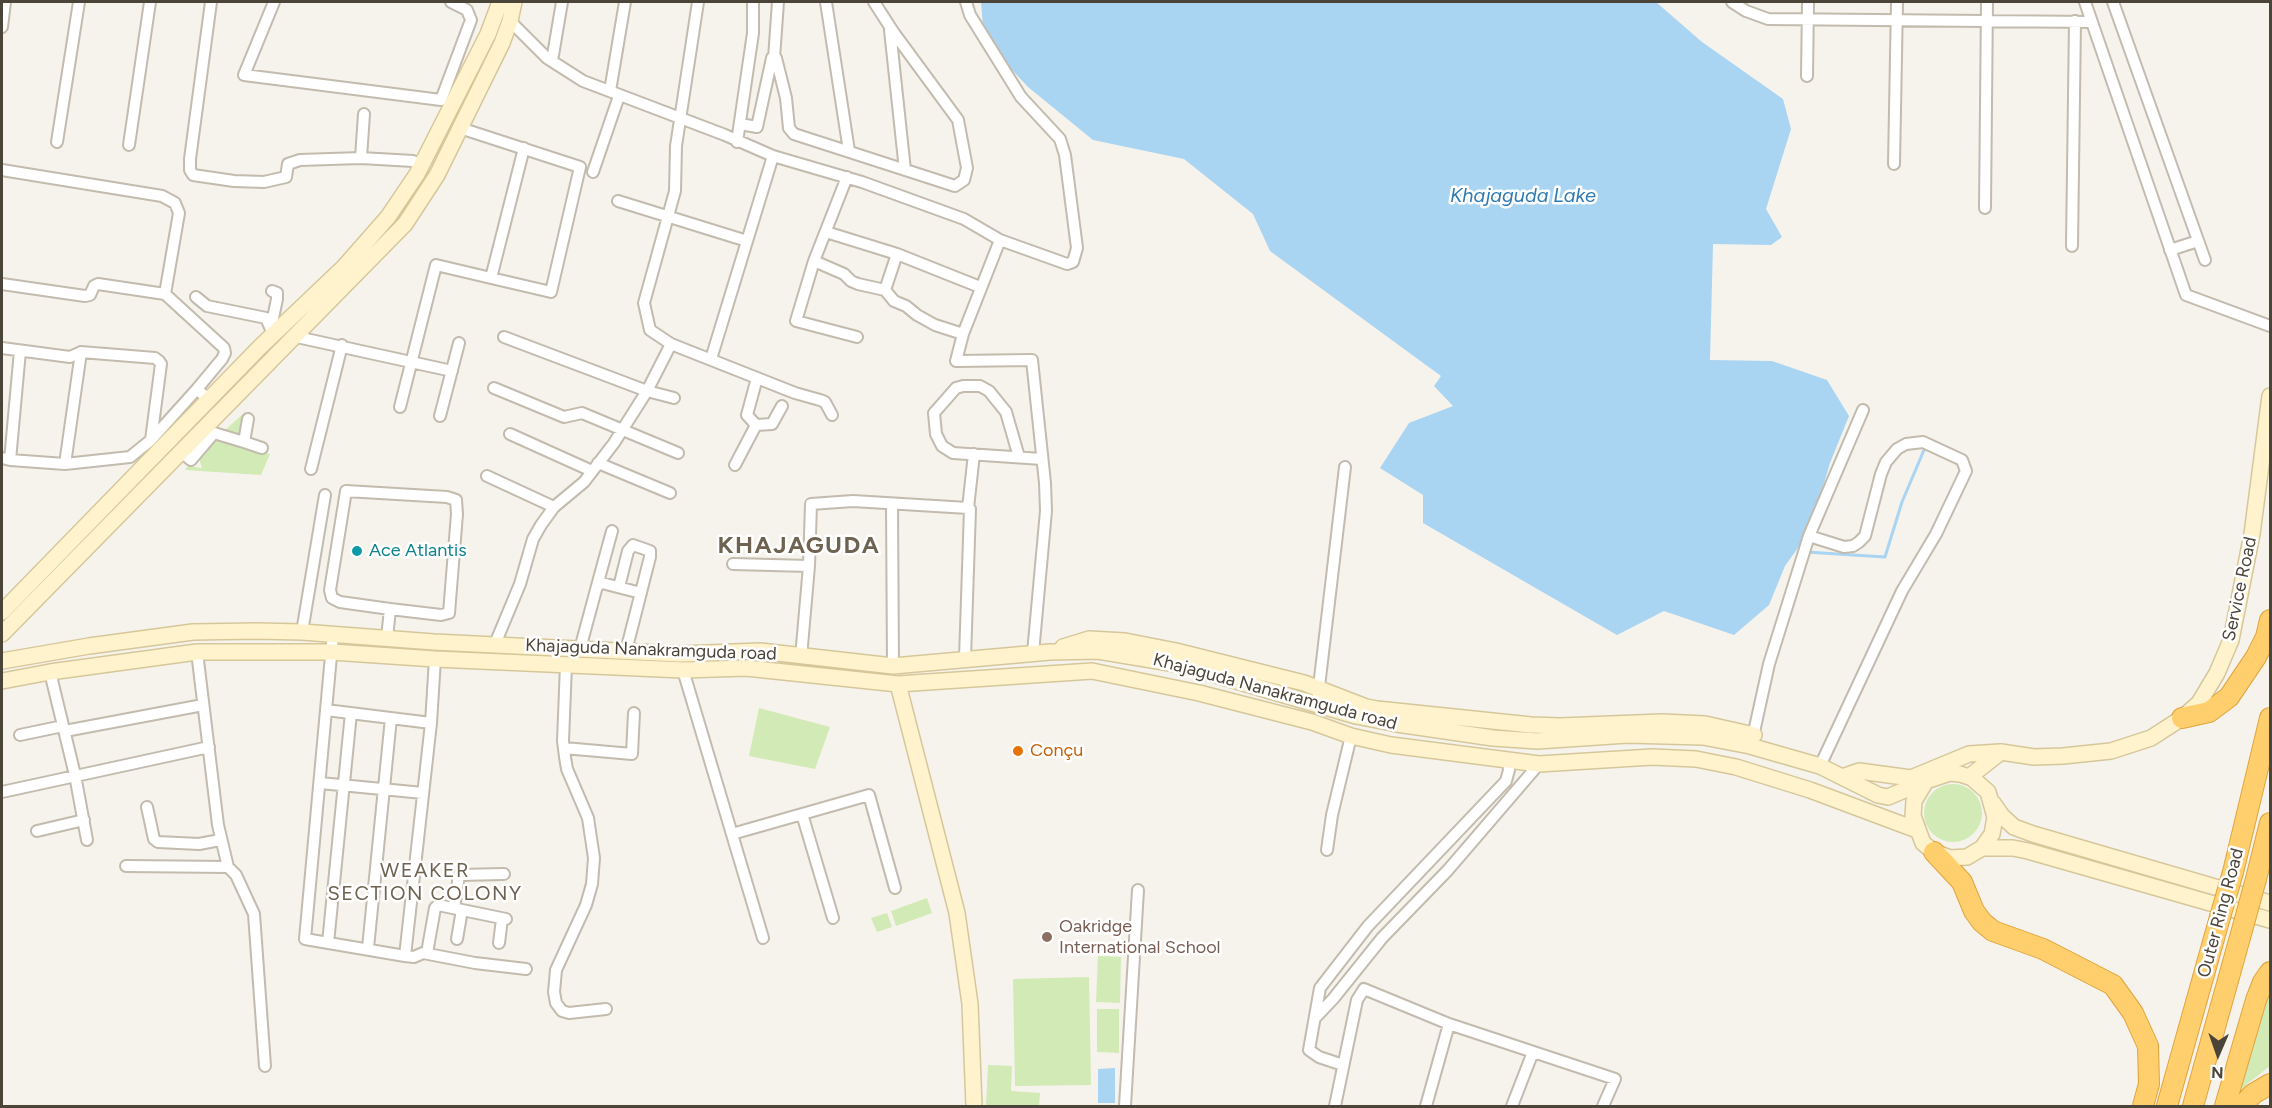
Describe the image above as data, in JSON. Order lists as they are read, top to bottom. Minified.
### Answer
{"streets":{"highway":["Outer Ring Road"],"main road":["Service Road","Khajaguda Nanakramguda road"]},"crossings":[["Service Road","Khajaguda Nanakramguda road"]],"districts":["KHAJAGUDA","WEAKER SECTION COLONY"],"water":["Khajaguda Lake"],"places":["Ace Atlantis","Conçu","Oakridge International School"],"north":"bottom"}
